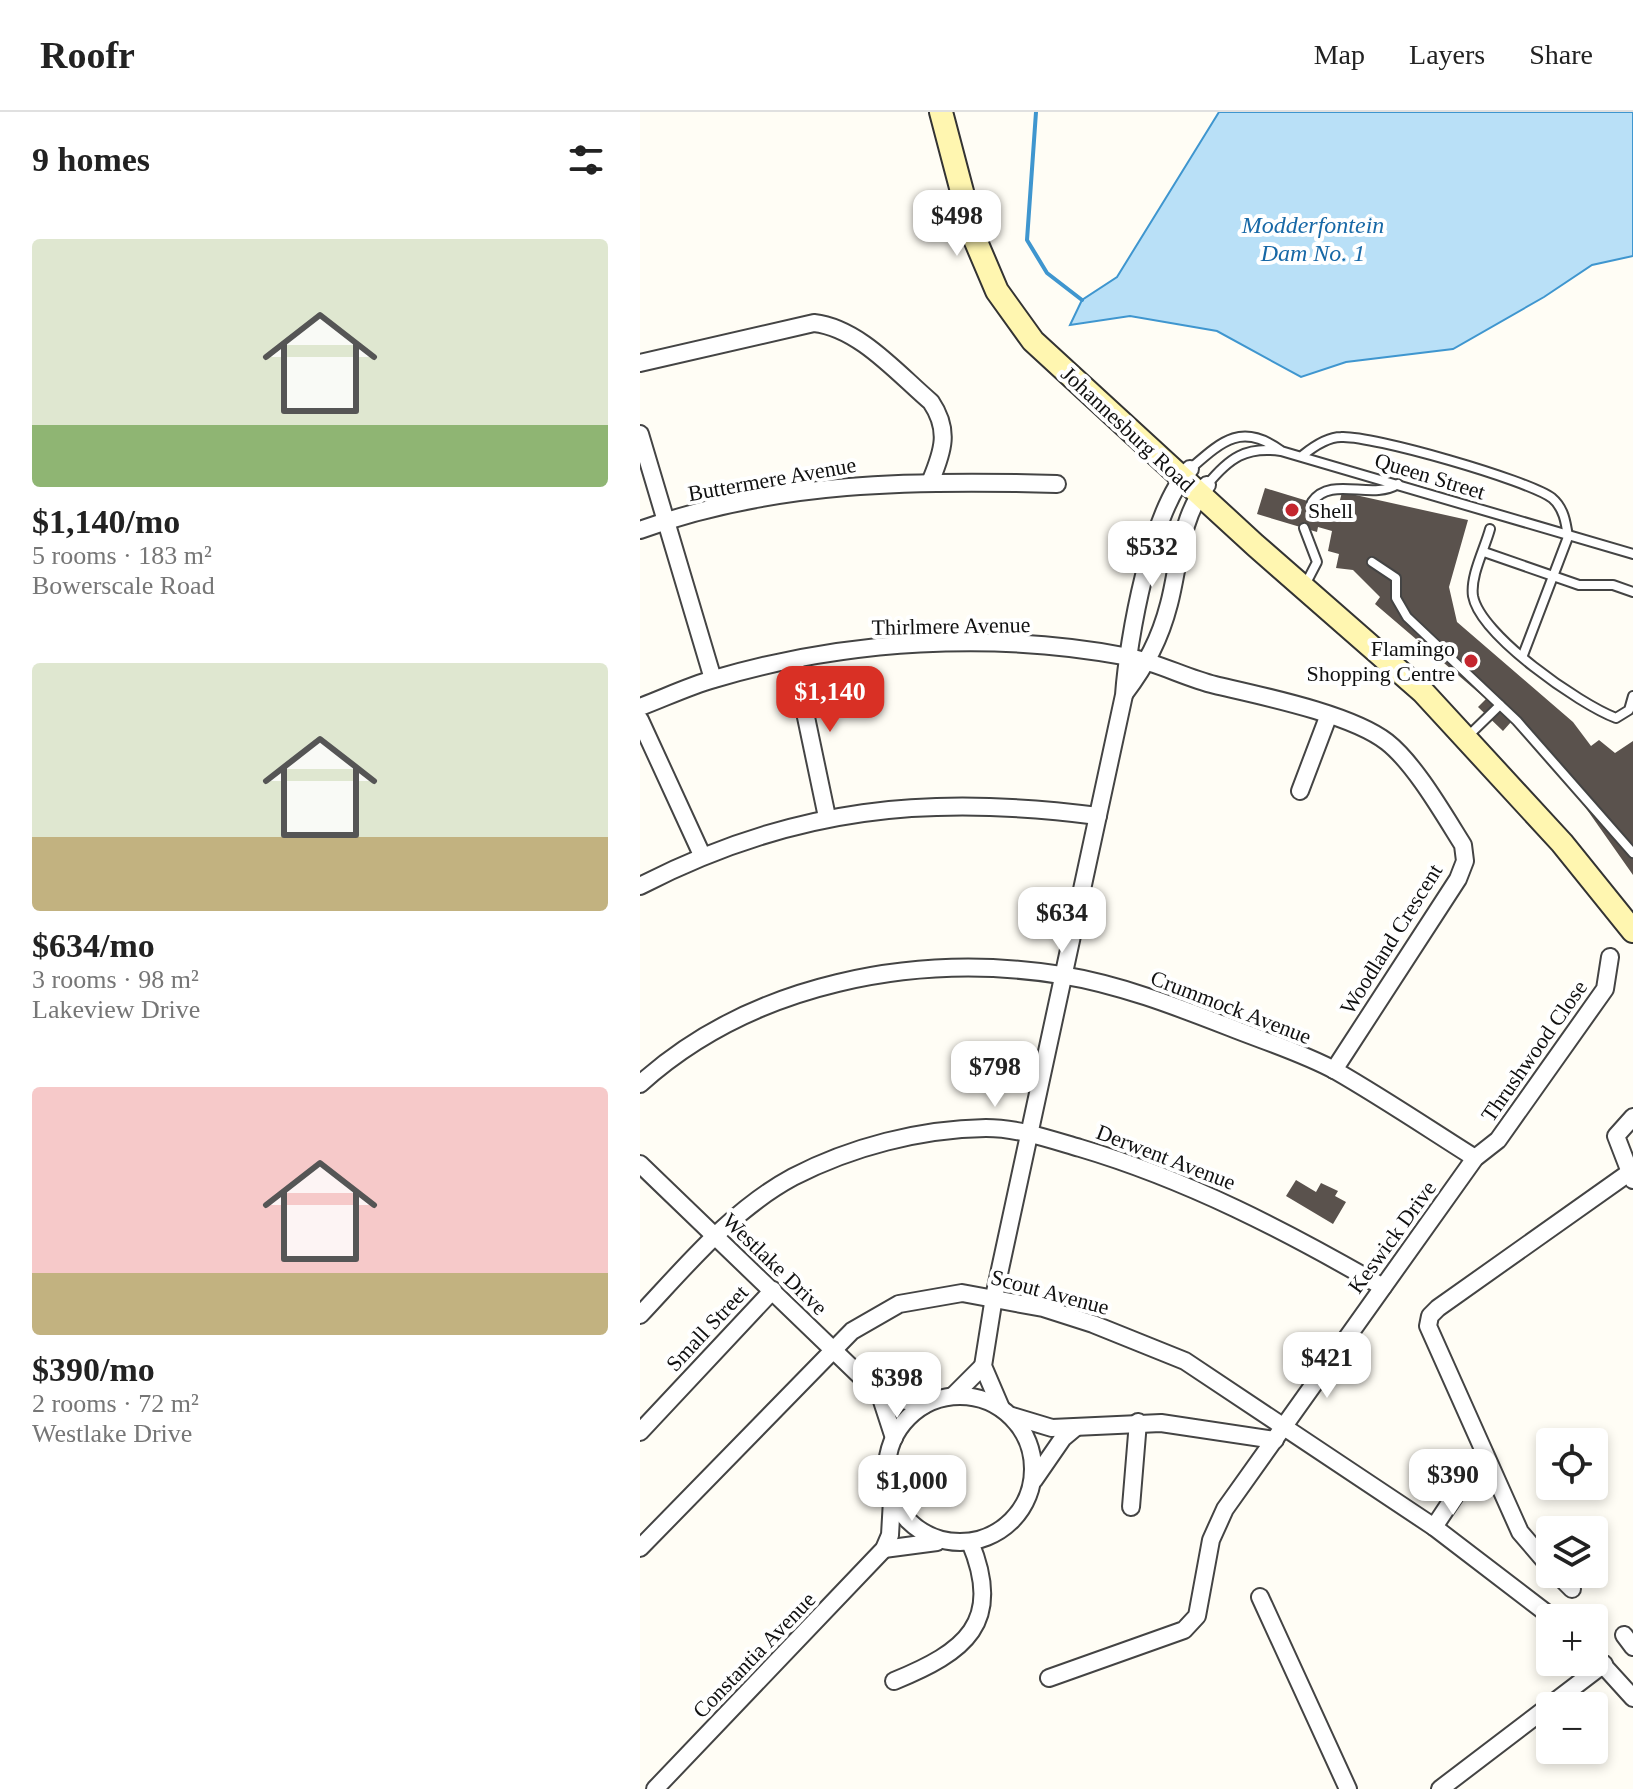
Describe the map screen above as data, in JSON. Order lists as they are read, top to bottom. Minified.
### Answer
{"streets":{"street":["Johannesburg Road","Buttermere Avenue","Thirlmere Avenue","Woodland Crescent","Crummock Avenue","Thrushwood Close","Derwent Avenue","Keswick Drive","Westlake Drive","Scout Avenue","Small Street","Constantia Avenue"],"lane":["Queen Street"]},"crossings":[["Johannesburg Road","Queen Street"],["Thirlmere Avenue","Woodland Crescent"],["Woodland Crescent","Crummock Avenue"],["Crummock Avenue","Thrushwood Close"],["Crummock Avenue","Keswick Drive"],["Thrushwood Close","Keswick Drive"],["Derwent Avenue","Keswick Drive"],["Derwent Avenue","Westlake Drive"],["Keswick Drive","Scout Avenue"],["Westlake Drive","Scout Avenue"],["Westlake Drive","Small Street"]],"water":["Modderfontein Dam No. 1"],"places":["Shell","Flamingo Shopping Centre"],"page":{"header":"Roofr","nav":["Map","Layers","Share"],"heading":"9 homes","price":["$498","$532","$1,140","$634","$798","$421","$398","$390","$1,000"],"list":[{"name":"$1,140/mo","note":"5 rooms · 183 m² · Bowerscale Road"},{"name":"$634/mo","note":"3 rooms · 98 m² · Lakeview Drive"},{"name":"$390/mo","note":"2 rooms · 72 m² · Westlake Drive"}],"map_buttons":["+","−"]}}
